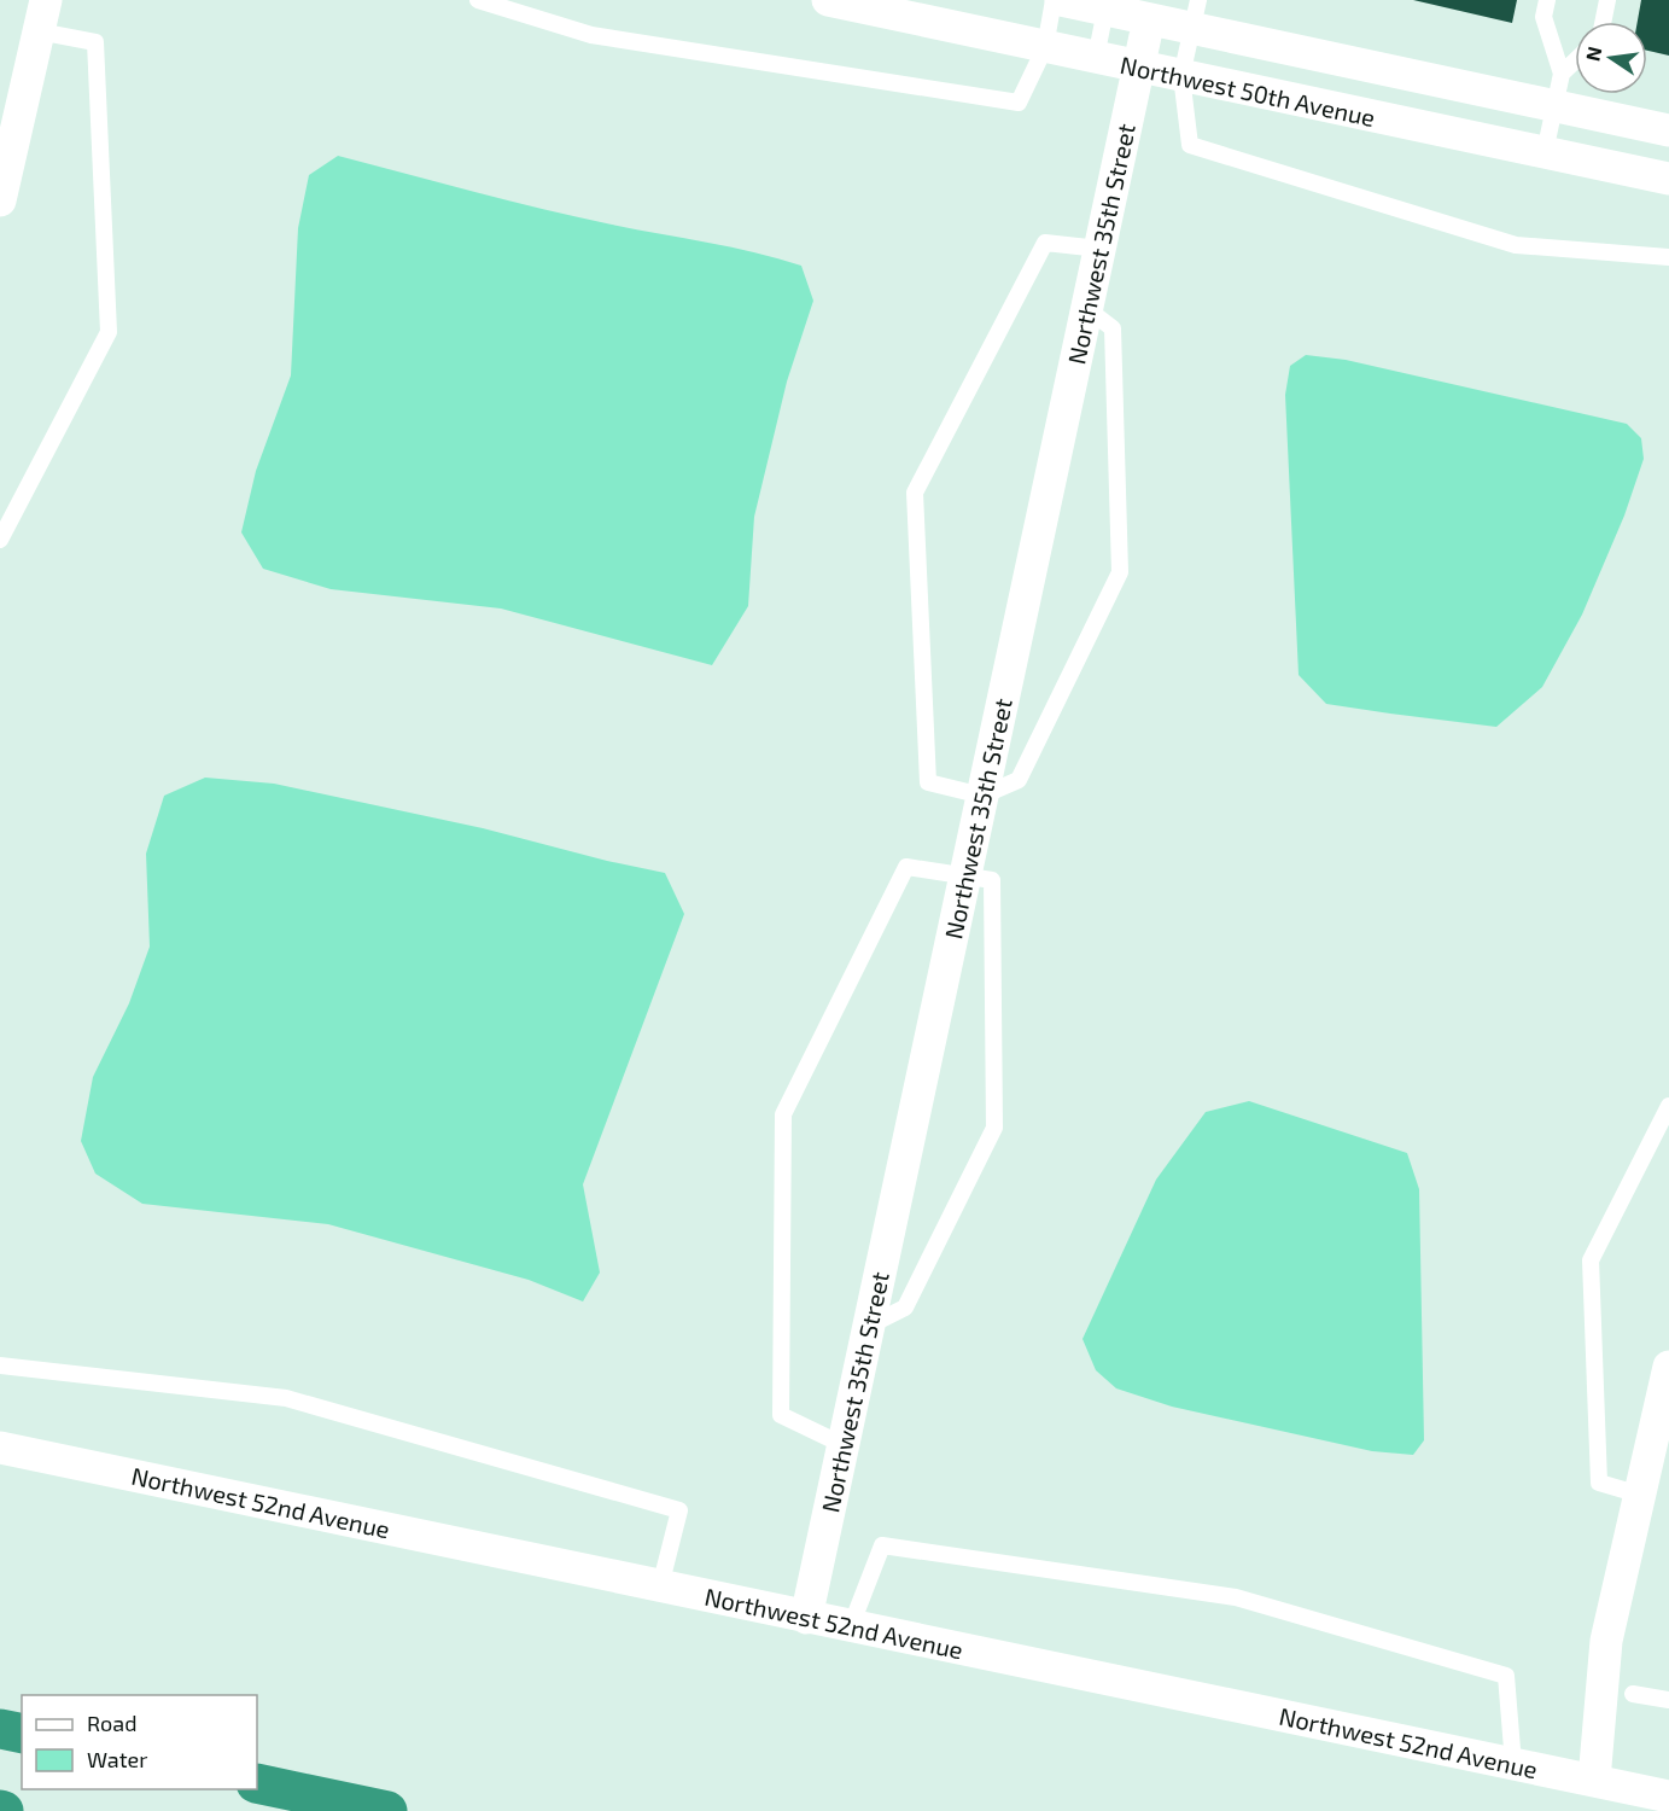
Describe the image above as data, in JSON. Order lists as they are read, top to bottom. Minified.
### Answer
{"streets":{"street":["Northwest 50th Avenue","Northwest 35th Street","Northwest 52nd Avenue"]},"crossings":[["Northwest 50th Avenue","Northwest 35th Street"],["Northwest 35th Street","Northwest 52nd Avenue"]],"legend":["Road","Water"],"north":"left"}
